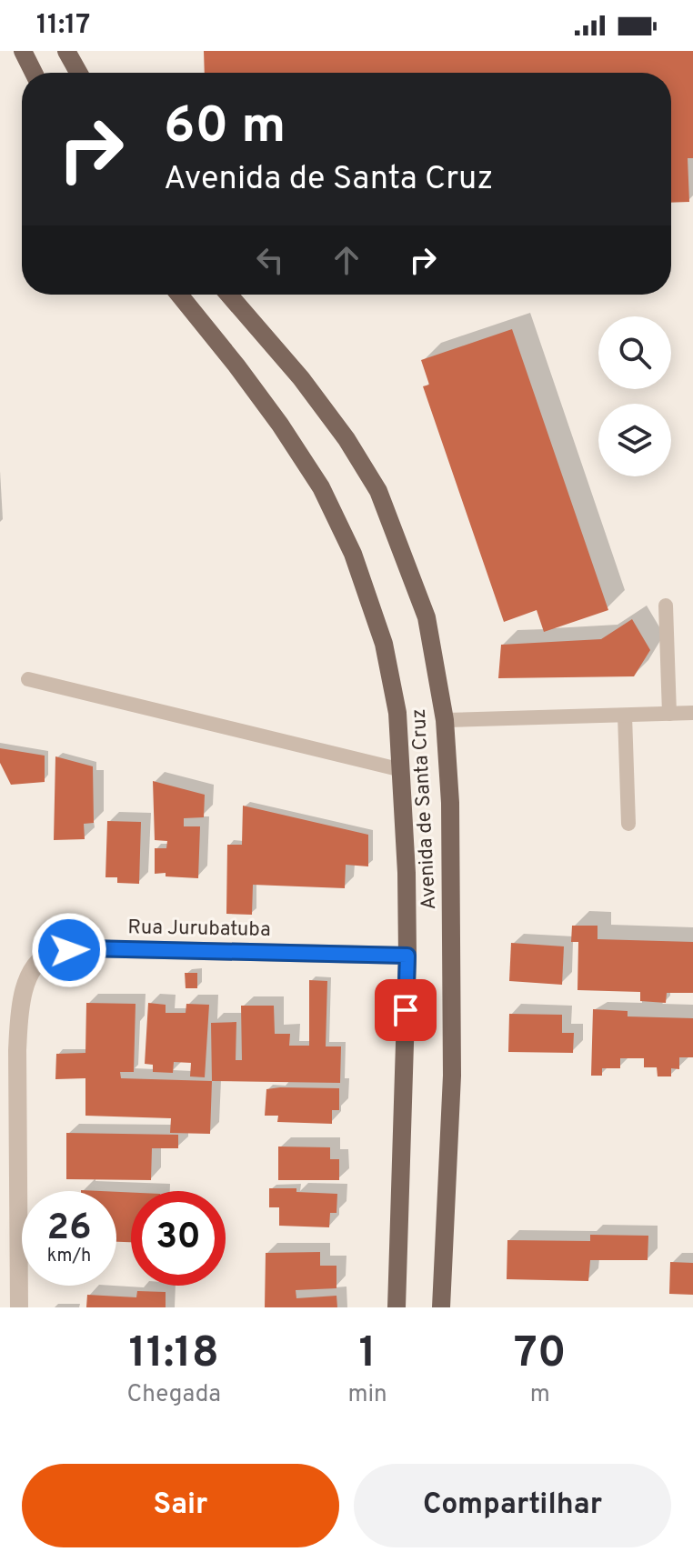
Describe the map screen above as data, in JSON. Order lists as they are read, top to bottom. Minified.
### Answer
{"streets":{"main road":["Avenida de Santa Cruz"],"street":["Rua Jurubatuba"]},"crossings":[["Avenida de Santa Cruz","Rua Jurubatuba"]],"page":{"status":"11:17","turn":["60 m","Avenida de Santa Cruz"],"speed":"26 km/h","limit":"30","eta":["11:18","Chegada","1","min","70","m"],"buttons":["Sair","Compartilhar"]}}
